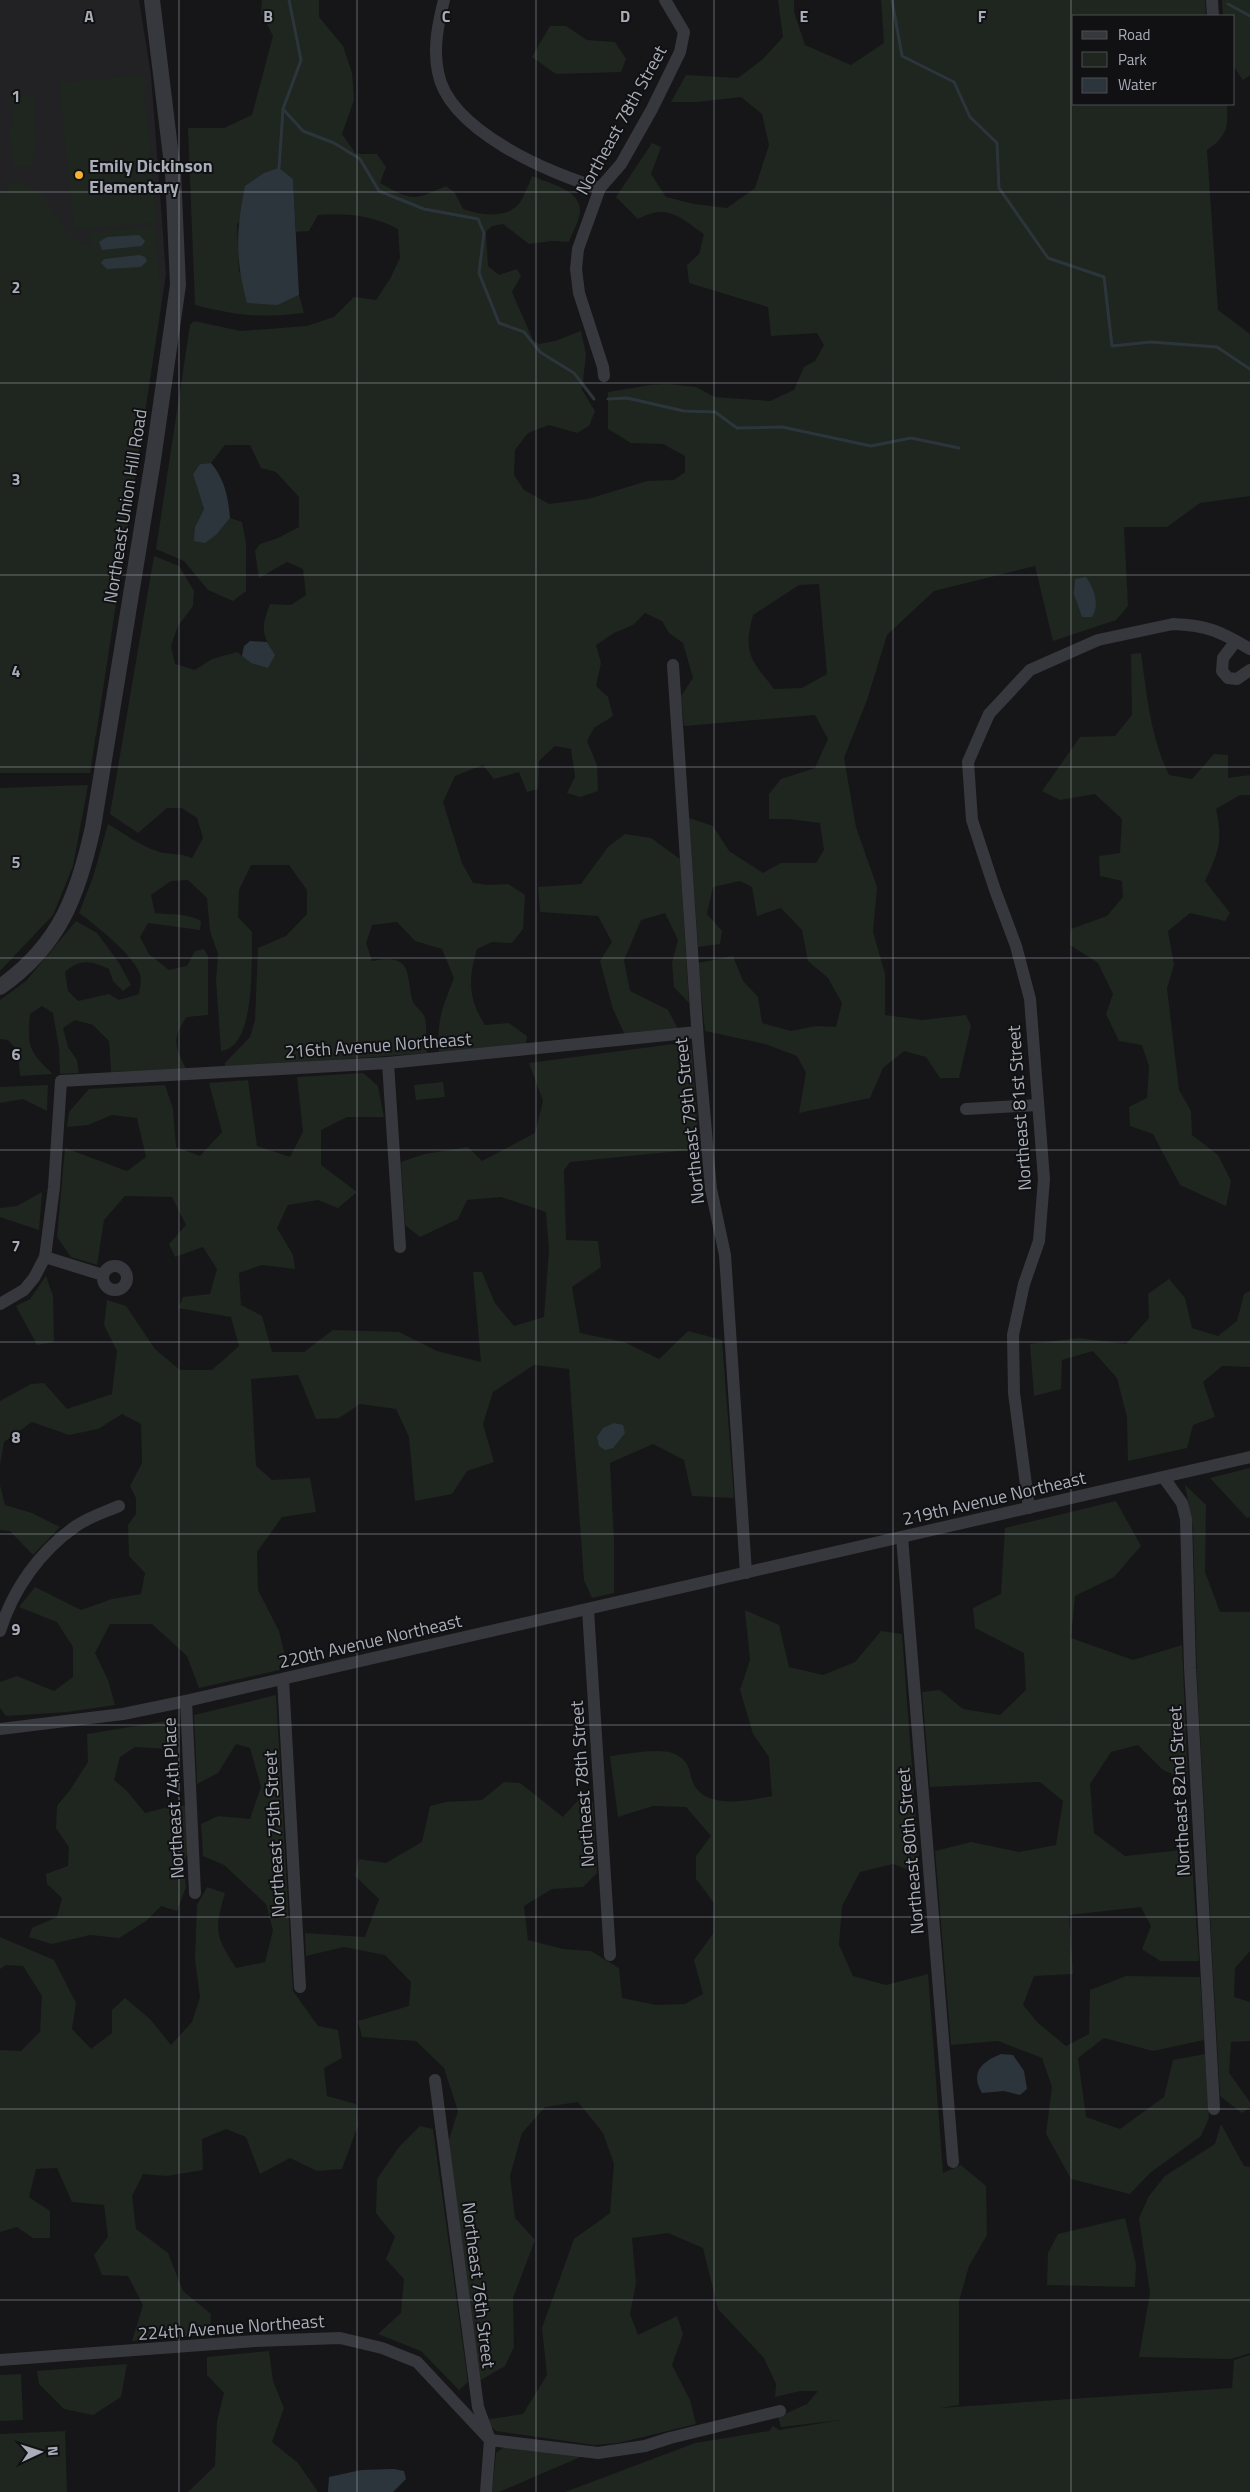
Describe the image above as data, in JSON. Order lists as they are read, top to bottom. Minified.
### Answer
{"streets":{"street":["Northeast 78th Street","Northeast Union Hill Road","216th Avenue Northeast","Northeast 81st Street","Northeast 79th Street","219th Avenue Northeast","220th Avenue Northeast","Northeast 82nd Street","Northeast 74th Place","Northeast 75th Street","Northeast 80th Street","Northeast 76th Street","224th Avenue Northeast"]},"crossings":[["Northeast 78th Street","220th Avenue Northeast"],["216th Avenue Northeast","Northeast 79th Street"],["Northeast 81st Street","219th Avenue Northeast"],["Northeast 79th Street","219th Avenue Northeast"],["Northeast 79th Street","220th Avenue Northeast"],["219th Avenue Northeast","220th Avenue Northeast"],["219th Avenue Northeast","Northeast 82nd Street"],["219th Avenue Northeast","Northeast 80th Street"],["220th Avenue Northeast","Northeast 74th Place"],["220th Avenue Northeast","Northeast 75th Street"],["Northeast 76th Street","224th Avenue Northeast"]],"places":["Emily Dickinson Elementary"],"legend":["Road","Park","Water"],"north":"right","grid":{"columns":["A","B","C","D","E","F"],"rows":["1","2","3","4","5","6","7","8","9"]}}
